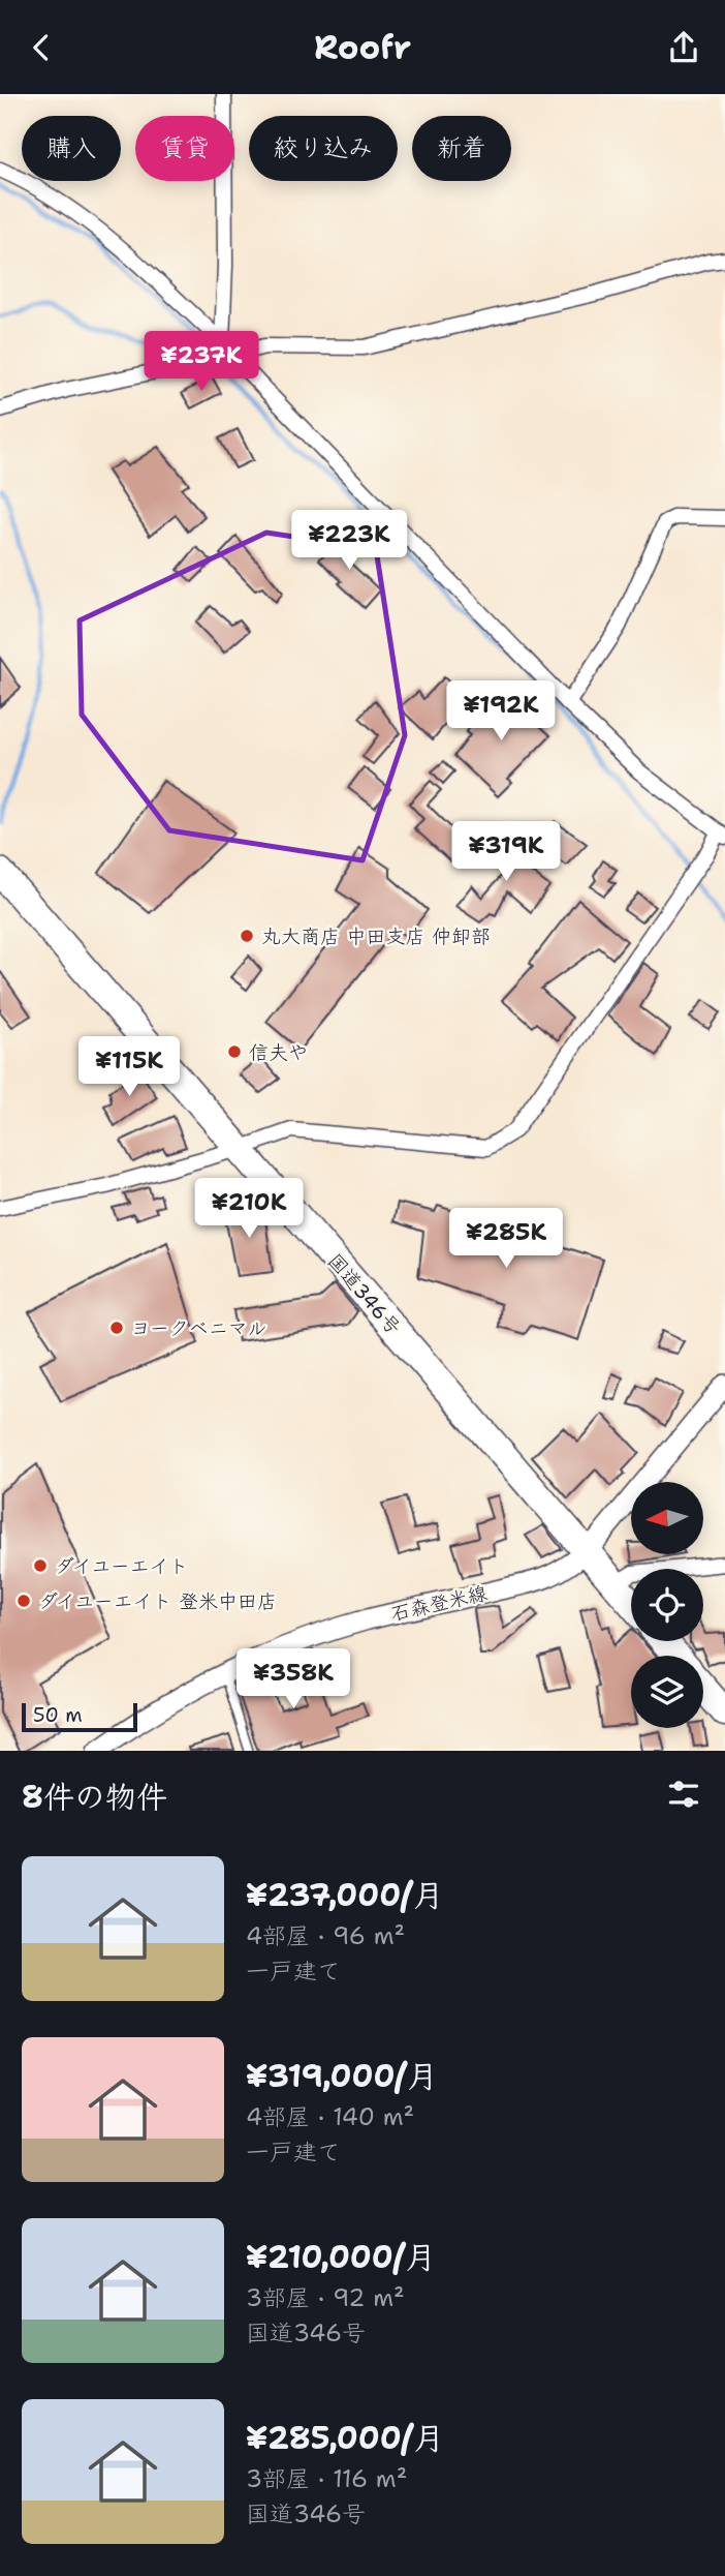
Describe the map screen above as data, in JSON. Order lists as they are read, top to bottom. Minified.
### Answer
{"streets":{"highway":["国道346号"],"main road":["石森登米線"]},"crossings":[["国道346号","石森登米線"]],"places":["丸大商店 中田支店 仲卸部","信夫や","ヨークベニマル","ダイユーエイト","ダイユーエイト 登米中田店"],"scale_bar":"50 m","north":"left","page":{"header":"Roofr","chip":["購入","賃貸","絞り込み","新着"],"price":["¥237K","¥223K","¥192K","¥319K","¥115K","¥210K","¥285K","¥358K"],"scale":"50 m","heading":"8件の物件","list":[{"name":"¥237,000/月","note":"4部屋 · 96 m² · 一戸建て"},{"name":"¥319,000/月","note":"4部屋 · 140 m² · 一戸建て"},{"name":"¥210,000/月","note":"3部屋 · 92 m² · 国道346号"},{"name":"¥285,000/月","note":"3部屋 · 116 m² · 国道346号"}]}}
